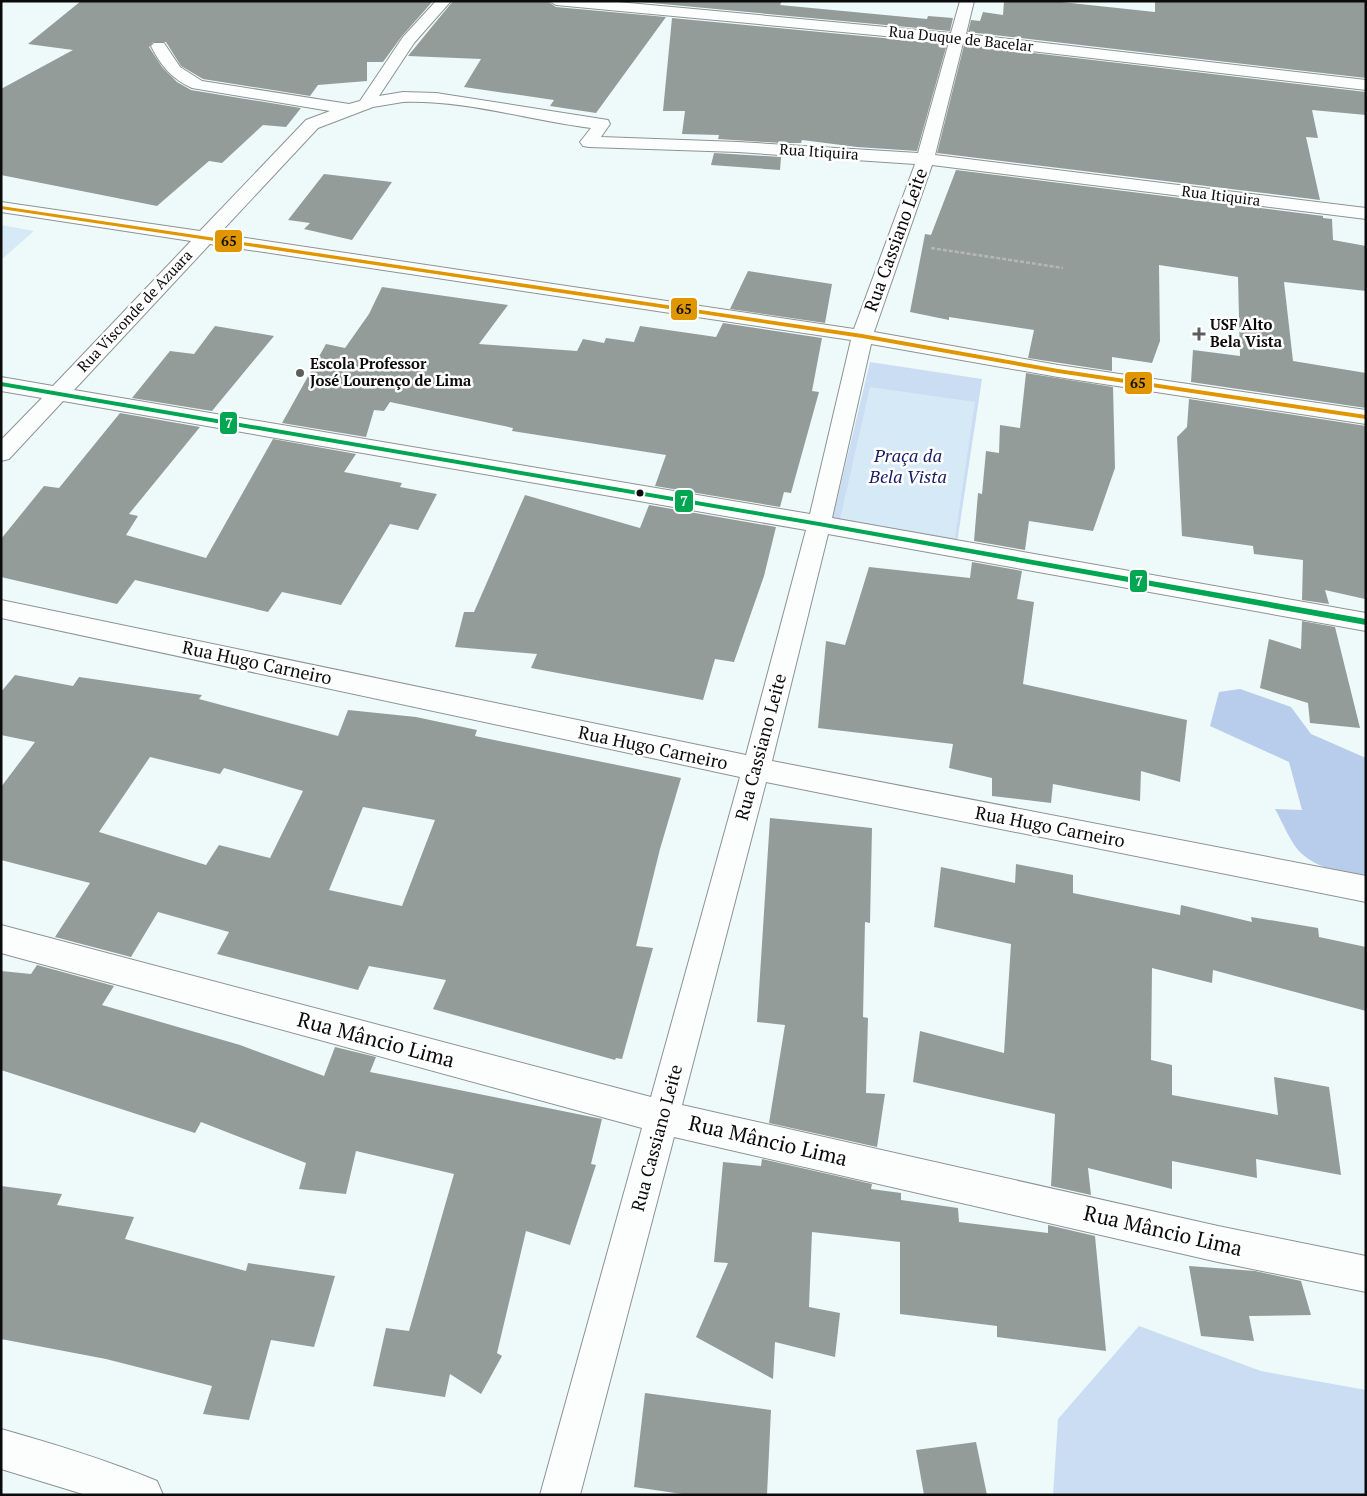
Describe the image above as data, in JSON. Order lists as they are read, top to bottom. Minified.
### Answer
{"streets":{"street":["Rua Duque de Bacelar","Rua Itiquira","Rua Cassiano Leite","Rua Visconde de Azuara","Rua Hugo Carneiro","Rua Mâncio Lima"]},"crossings":[["Rua Duque de Bacelar","Rua Cassiano Leite"],["Rua Itiquira","Rua Cassiano Leite"],["Rua Itiquira","Rua Visconde de Azuara"],["Rua Cassiano Leite","Rua Hugo Carneiro"],["Rua Cassiano Leite","Rua Mâncio Lima"]],"parks":["Praça da Bela Vista"],"places":{"health":["USF Alto Bela Vista"],"other":["Escola Professor José Lourenço de Lima"]},"lines":["transit line 65","transit line 7"]}
